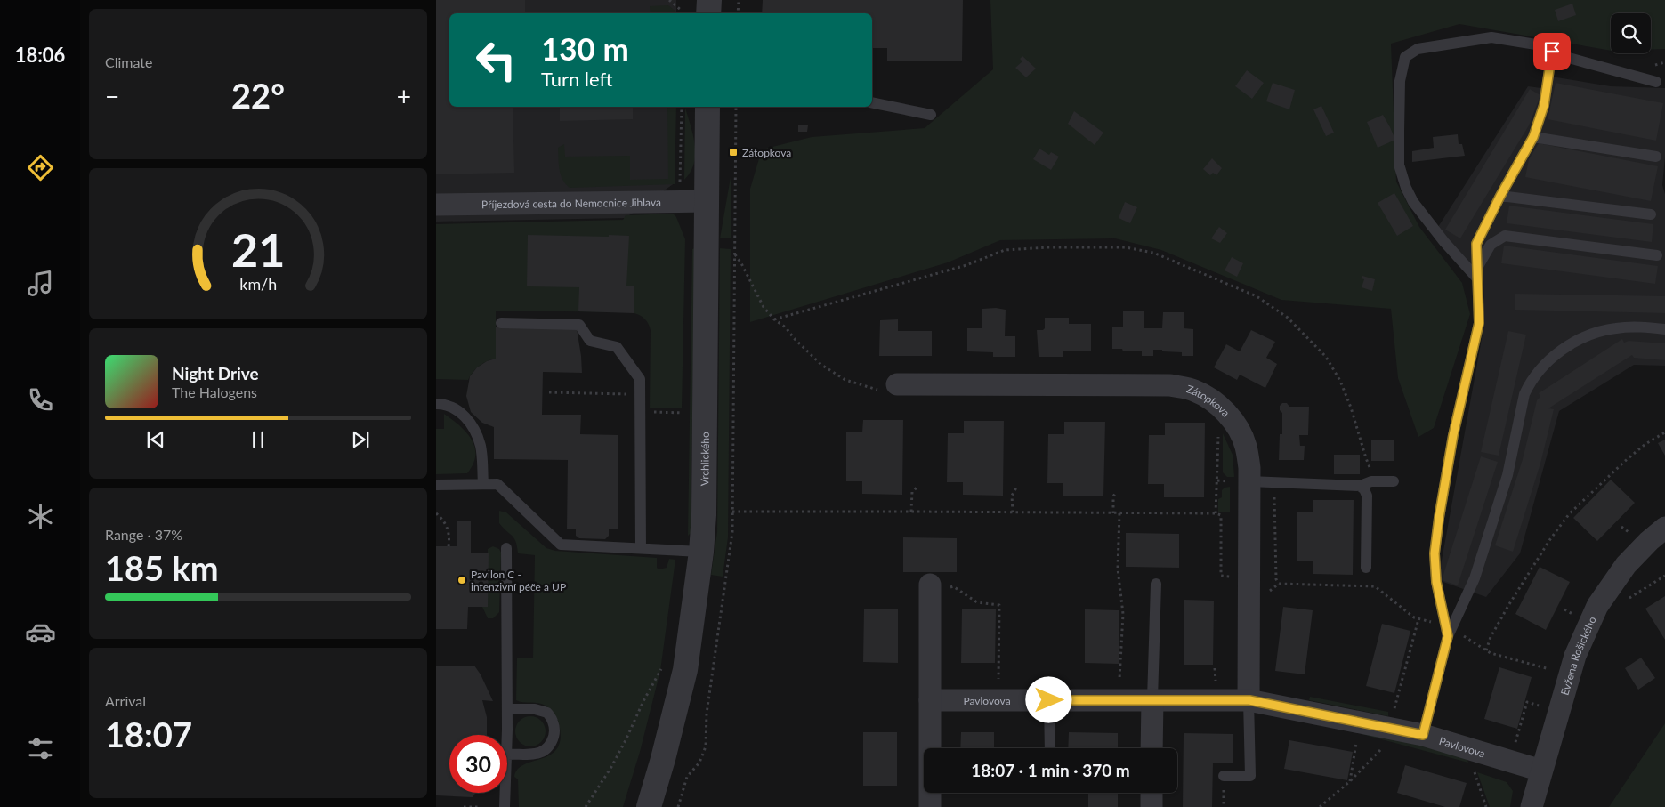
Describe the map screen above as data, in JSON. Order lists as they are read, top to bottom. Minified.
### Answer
{"streets":{"street":["Příjezdová cesta do Nemocnice Jihlava","Zátopkova","Vrchlického","Evžena Rošického","Pavlovova"]},"crossings":[["Příjezdová cesta do Nemocnice Jihlava","Vrchlického"],["Zátopkova","Pavlovova"],["Evžena Rošického","Pavlovova"]],"places":{"transit":["Zátopkova"],"other":["Pavilon C - intenzivní péče a UP"]},"page":{"tabs":"18:06","tile":["Climate",["Range · 37%","185 km"],["Arrival","18:07"]],"turn":["130 m","Turn left"],"heat":["−","22°","+"],"song":["Night Drive","The Halogens"],"limit":"30","trip":"18:07 · 1 min · 370 m","gauge":["21","km/h"]}}
